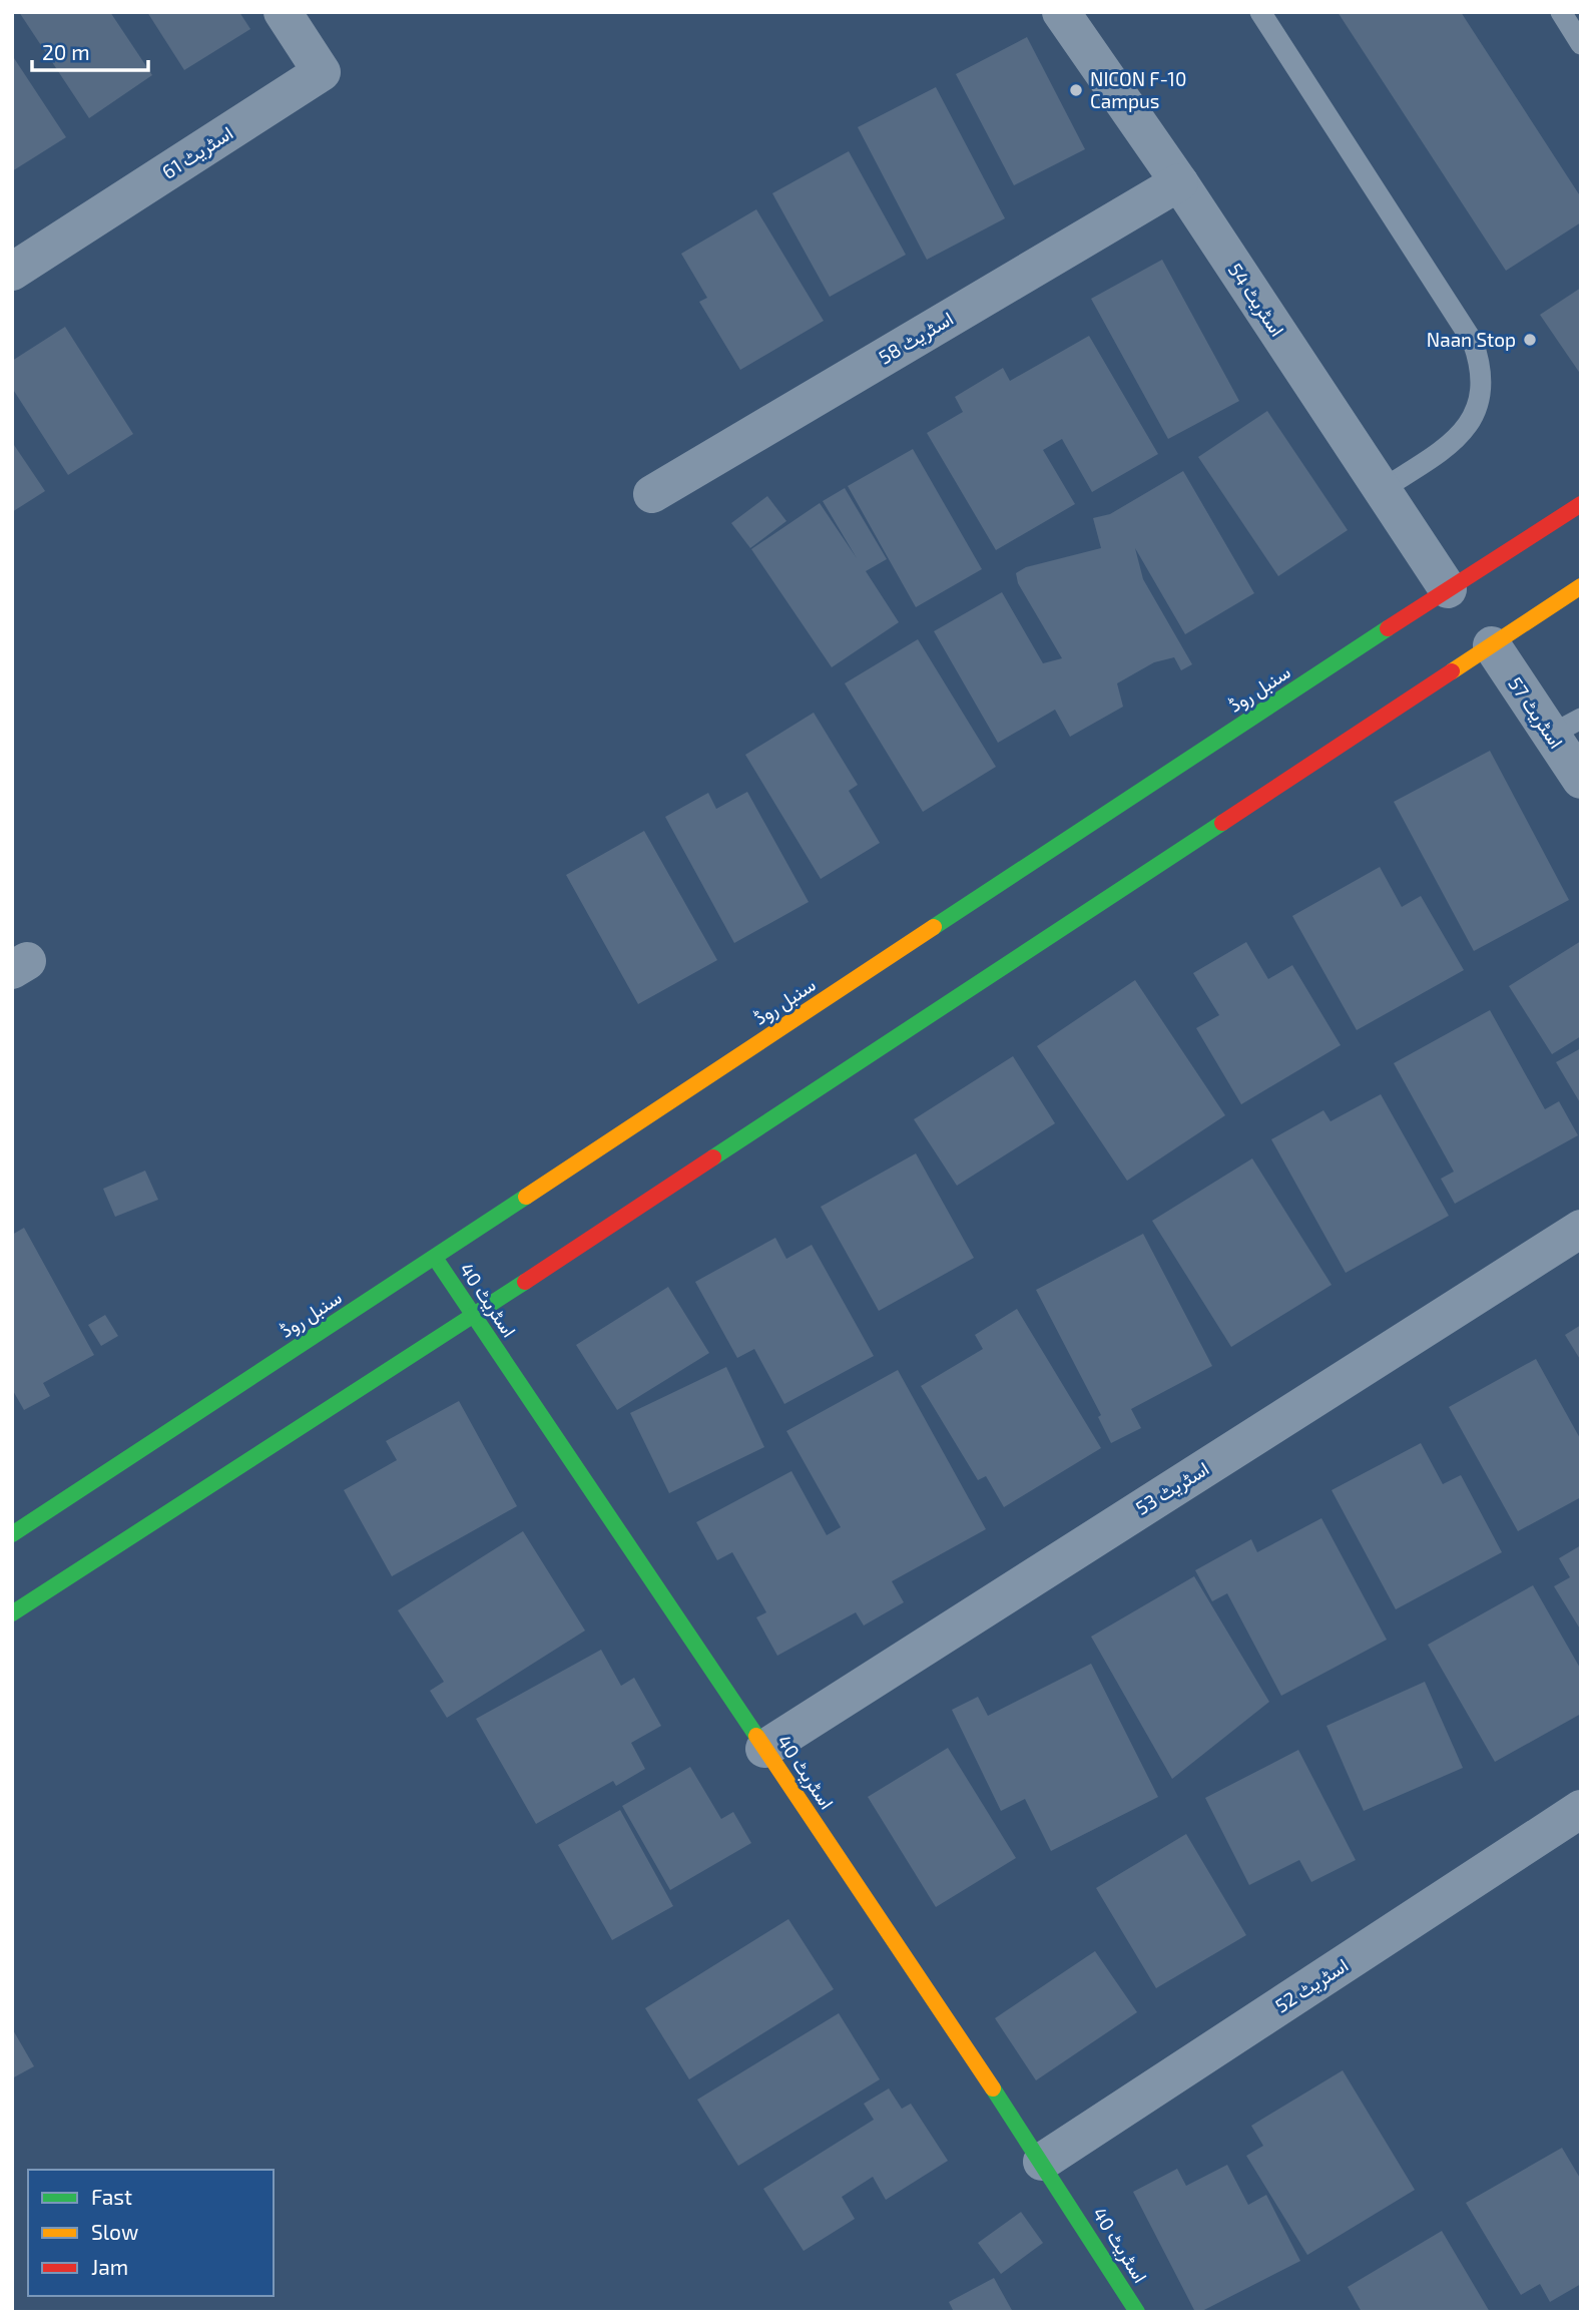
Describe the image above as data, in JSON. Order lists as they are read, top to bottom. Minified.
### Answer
{"streets":{"street":["اسٹریٹ 61","اسٹریٹ 54","اسٹریٹ 58","سنبل روڈ","اسٹریٹ 57","اسٹریٹ 40","اسٹریٹ 53","اسٹریٹ 52"]},"crossings":[["اسٹریٹ 54","اسٹریٹ 58"],["اسٹریٹ 54","سنبل روڈ"],["سنبل روڈ","اسٹریٹ 40"],["اسٹریٹ 40","اسٹریٹ 53"],["اسٹریٹ 40","اسٹریٹ 52"]],"places":["NICON F-10 Campus","Naan Stop"],"legend":["Fast","Slow","Jam"],"scale_bar":"20 m"}
